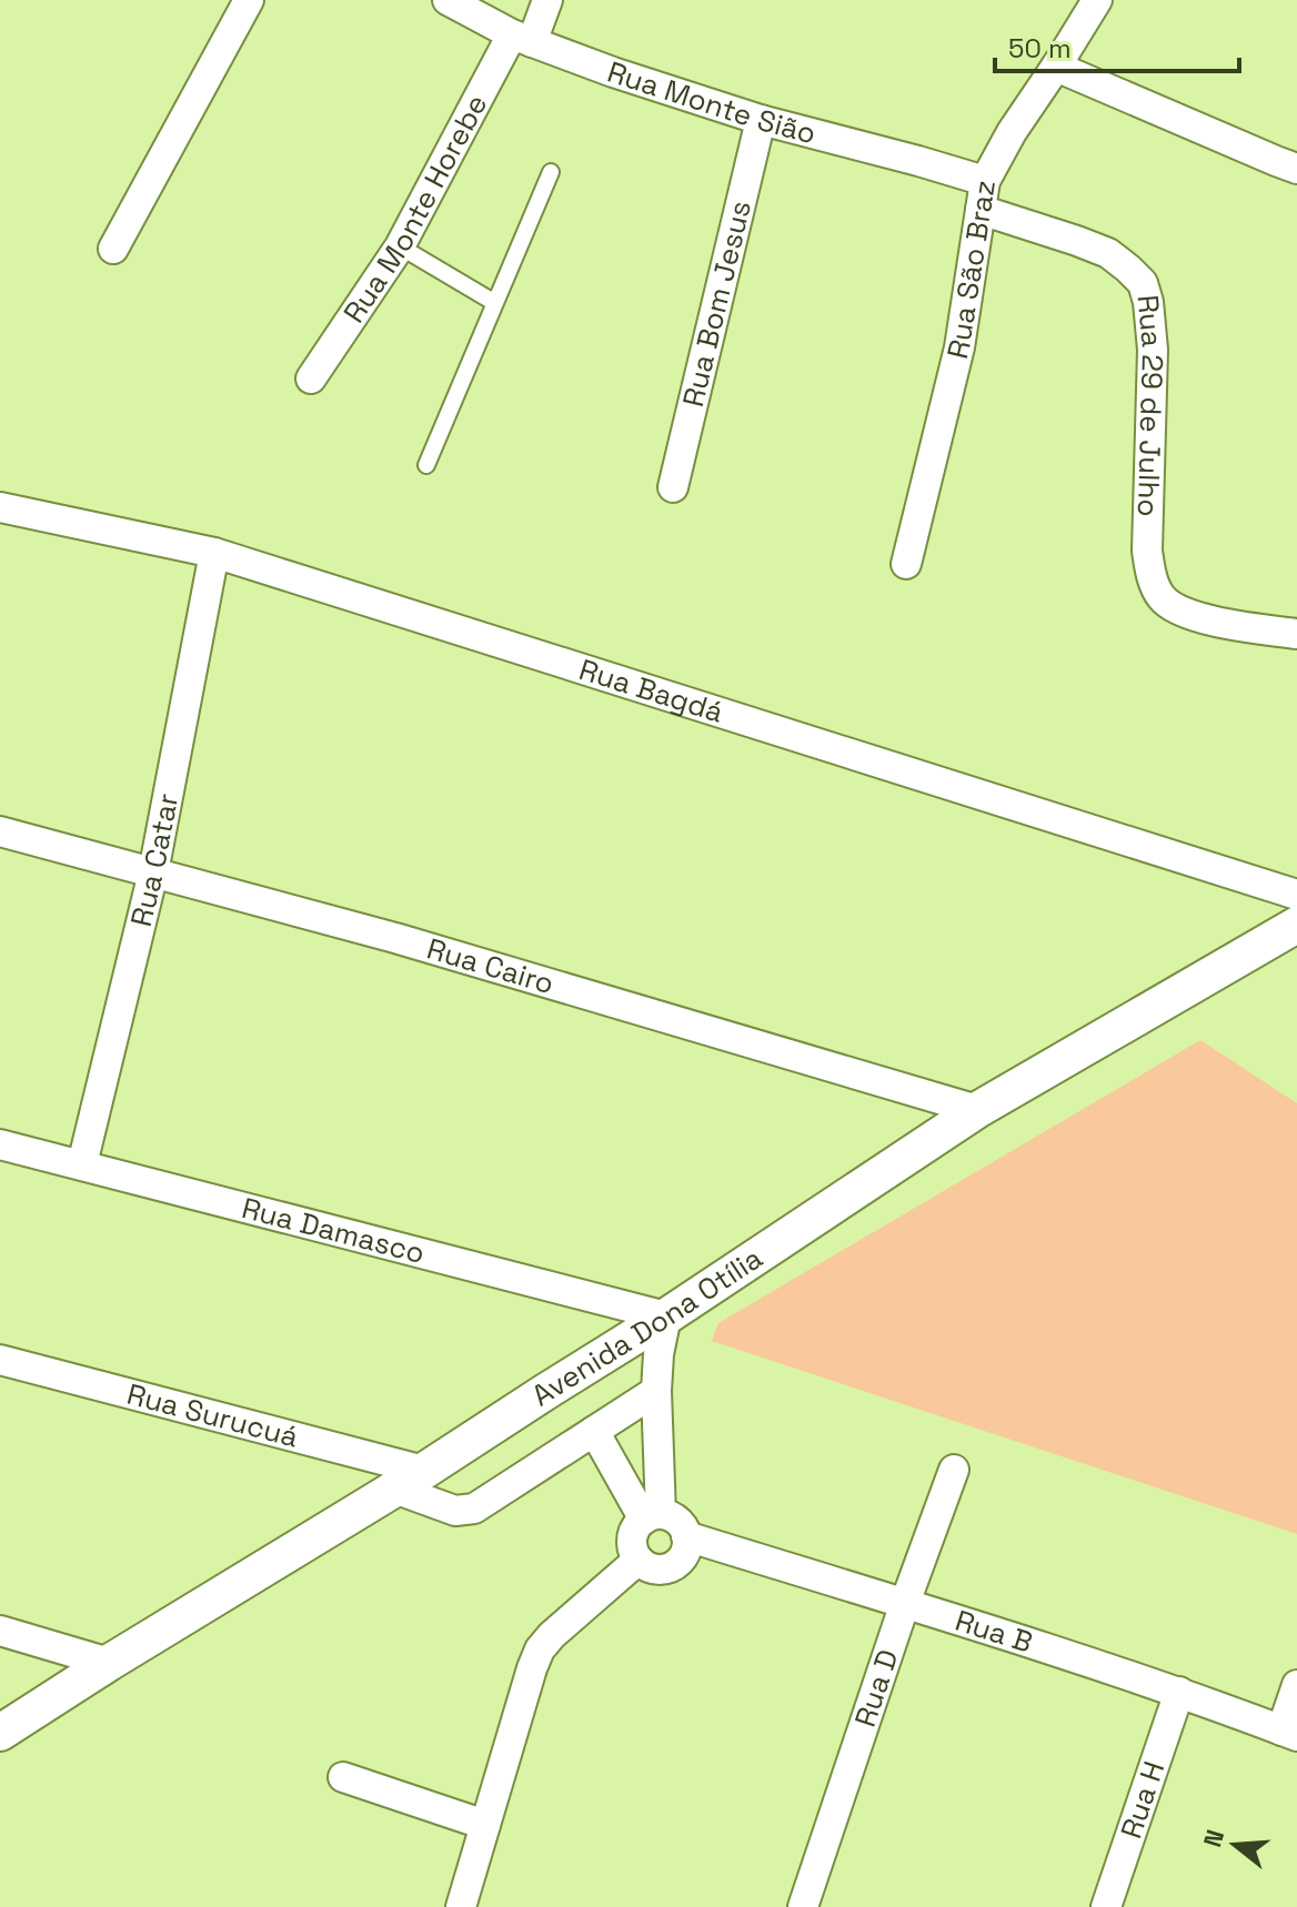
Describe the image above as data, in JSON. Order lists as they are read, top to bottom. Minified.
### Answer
{"streets":{"street":["Rua Monte Sião","Rua Monte Horebe","Rua São Braz","Rua Bom Jesus","Rua 29 de Julho","Rua Bagdá","Rua Catar","Rua Cairo","Rua Damasco","Avenida Dona Otília","Rua Surucuá","Rua B","Rua D","Rua H"]},"crossings":[["Rua Monte Sião","Rua Monte Horebe"],["Rua Monte Sião","Rua São Braz"],["Rua Monte Sião","Rua Bom Jesus"],["Rua São Braz","Rua 29 de Julho"],["Rua Bagdá","Rua Catar"],["Rua Catar","Rua Cairo"],["Rua Catar","Rua Damasco"],["Rua Cairo","Avenida Dona Otília"],["Rua Damasco","Avenida Dona Otília"],["Avenida Dona Otília","Rua Surucuá"],["Rua B","Rua D"],["Rua B","Rua H"]],"scale_bar":"50 m","north":"left"}
